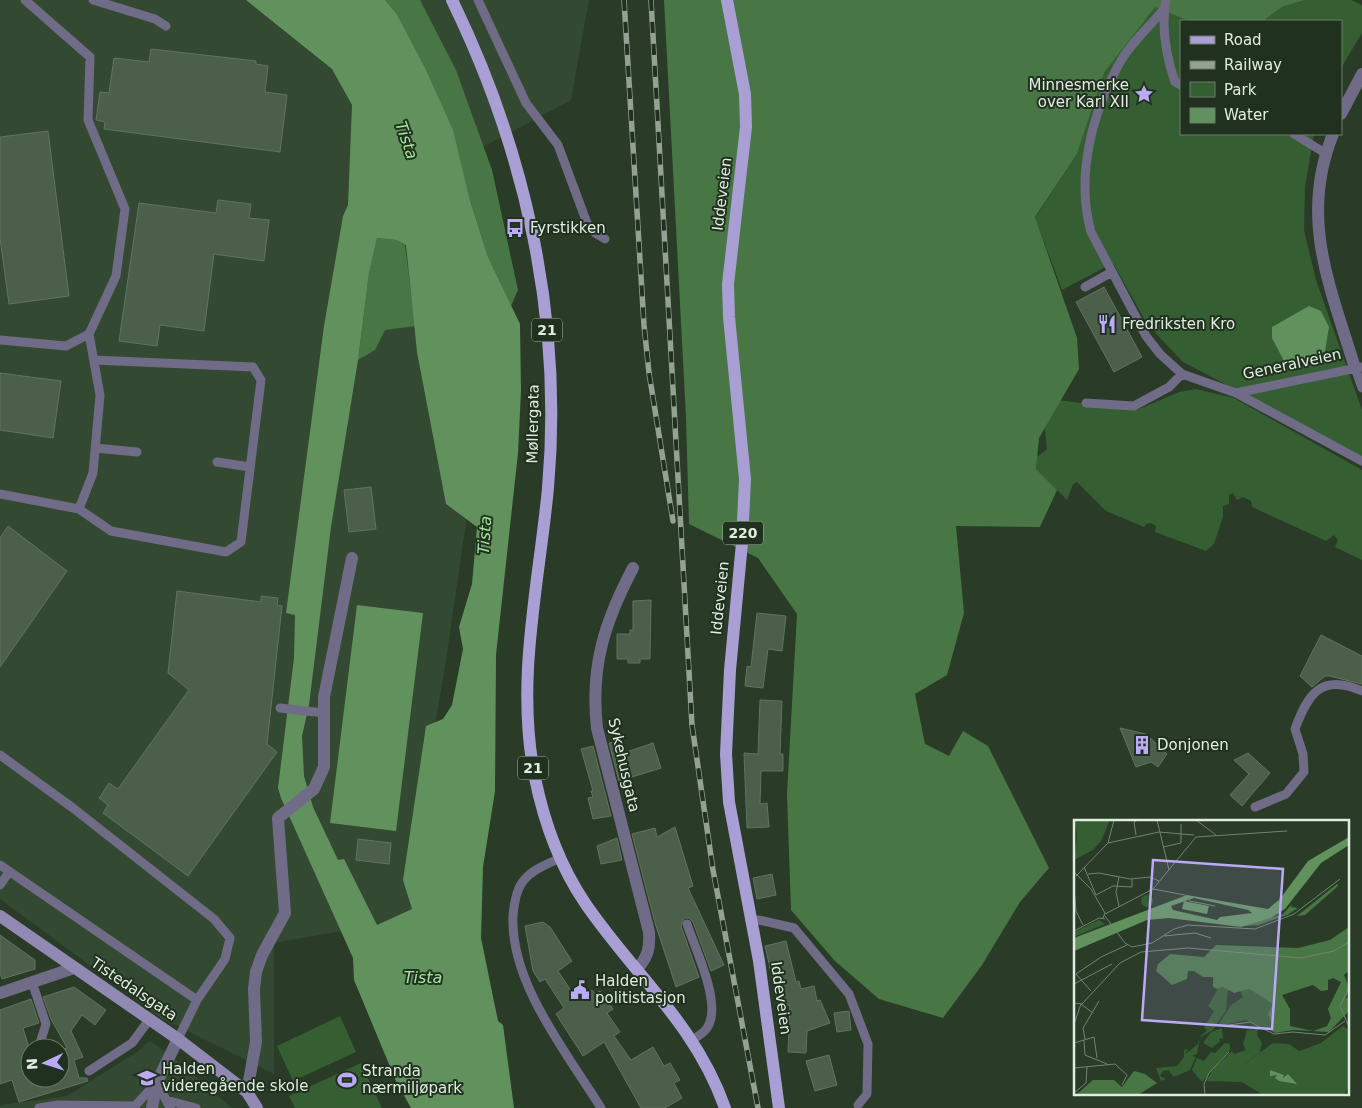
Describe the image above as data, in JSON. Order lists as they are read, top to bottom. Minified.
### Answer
{"streets":{"main road":["Iddeveien","21","Møllergata","220"],"street":["Generalveien","Sykehusgata","Tistedalsgata"]},"crossings":[["21","Møllergata"],["21","Sykehusgata"]],"water":["Tista"],"places":{"place":["Minnesmerke over Karl XII"],"bus stop":["Fyrstikken"],"restaurant":["Fredriksten Kro"],"building":["Donjonen"],"public building":["Halden politistasjon"],"school or university":["Halden videregående skole"],"sports":["Stranda nærmiljøpark"]},"legend":["Road","Railway","Park","Water"],"north":"left"}
